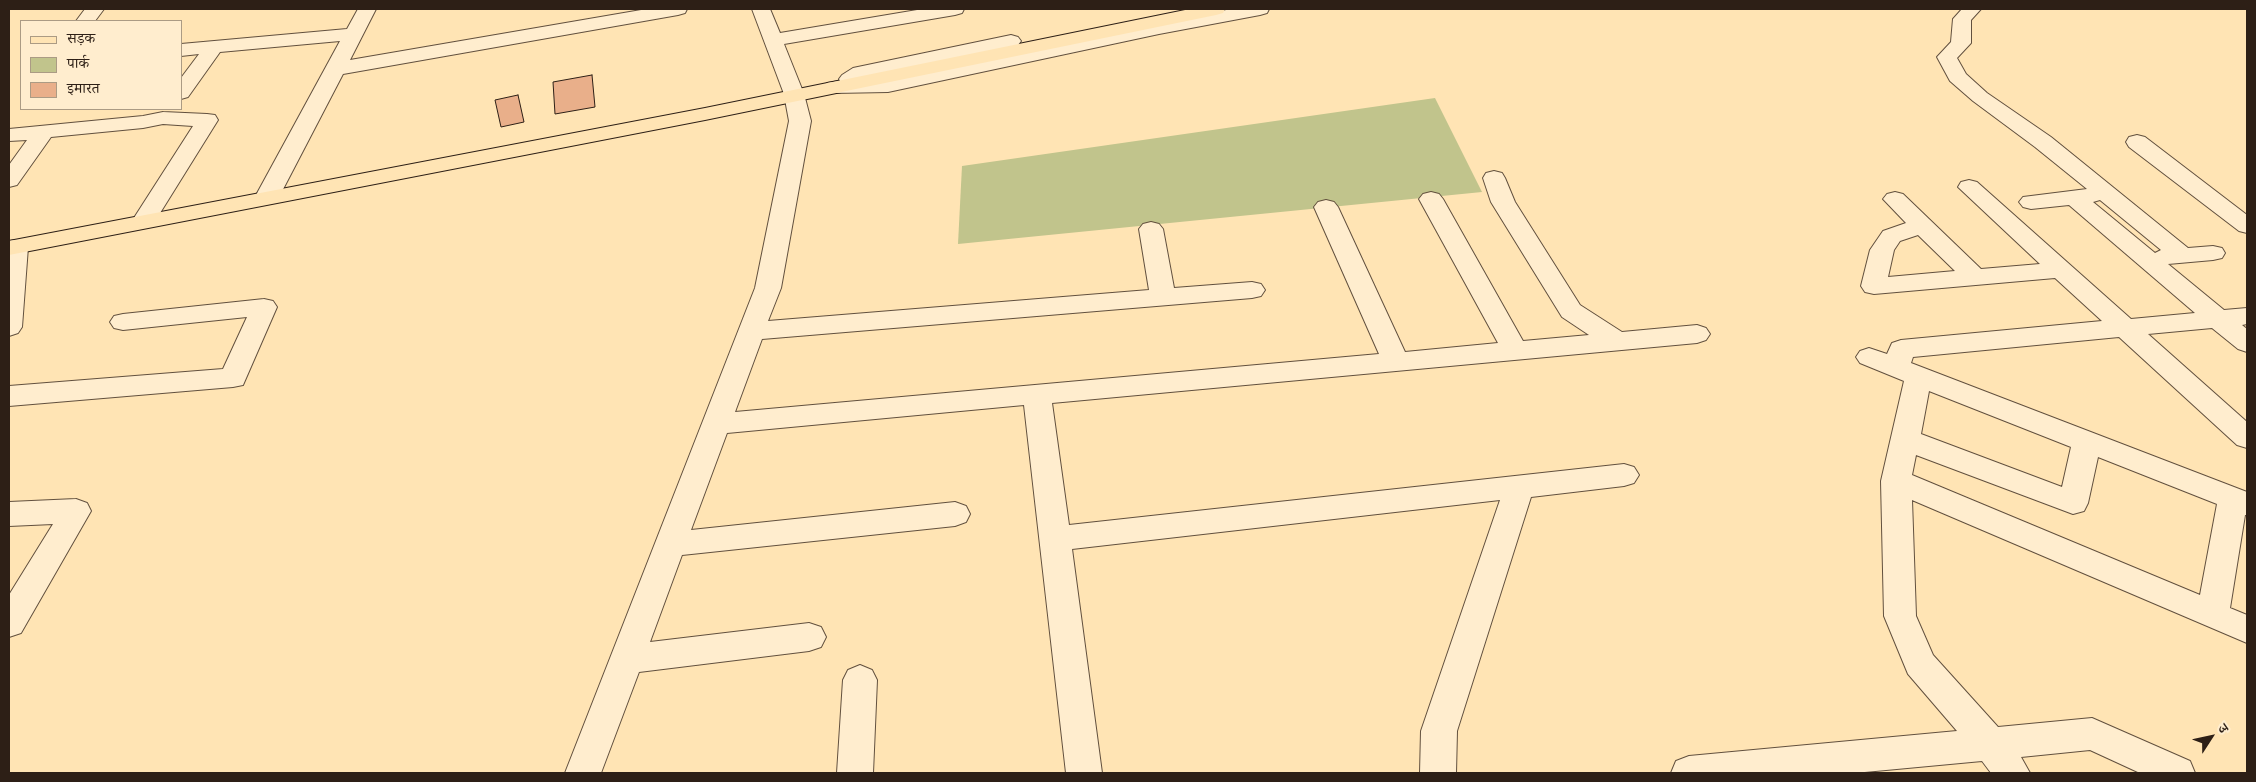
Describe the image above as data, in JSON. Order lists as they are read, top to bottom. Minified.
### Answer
{"legend":["सड़क","पार्क","इमारत"],"north":"top right"}
